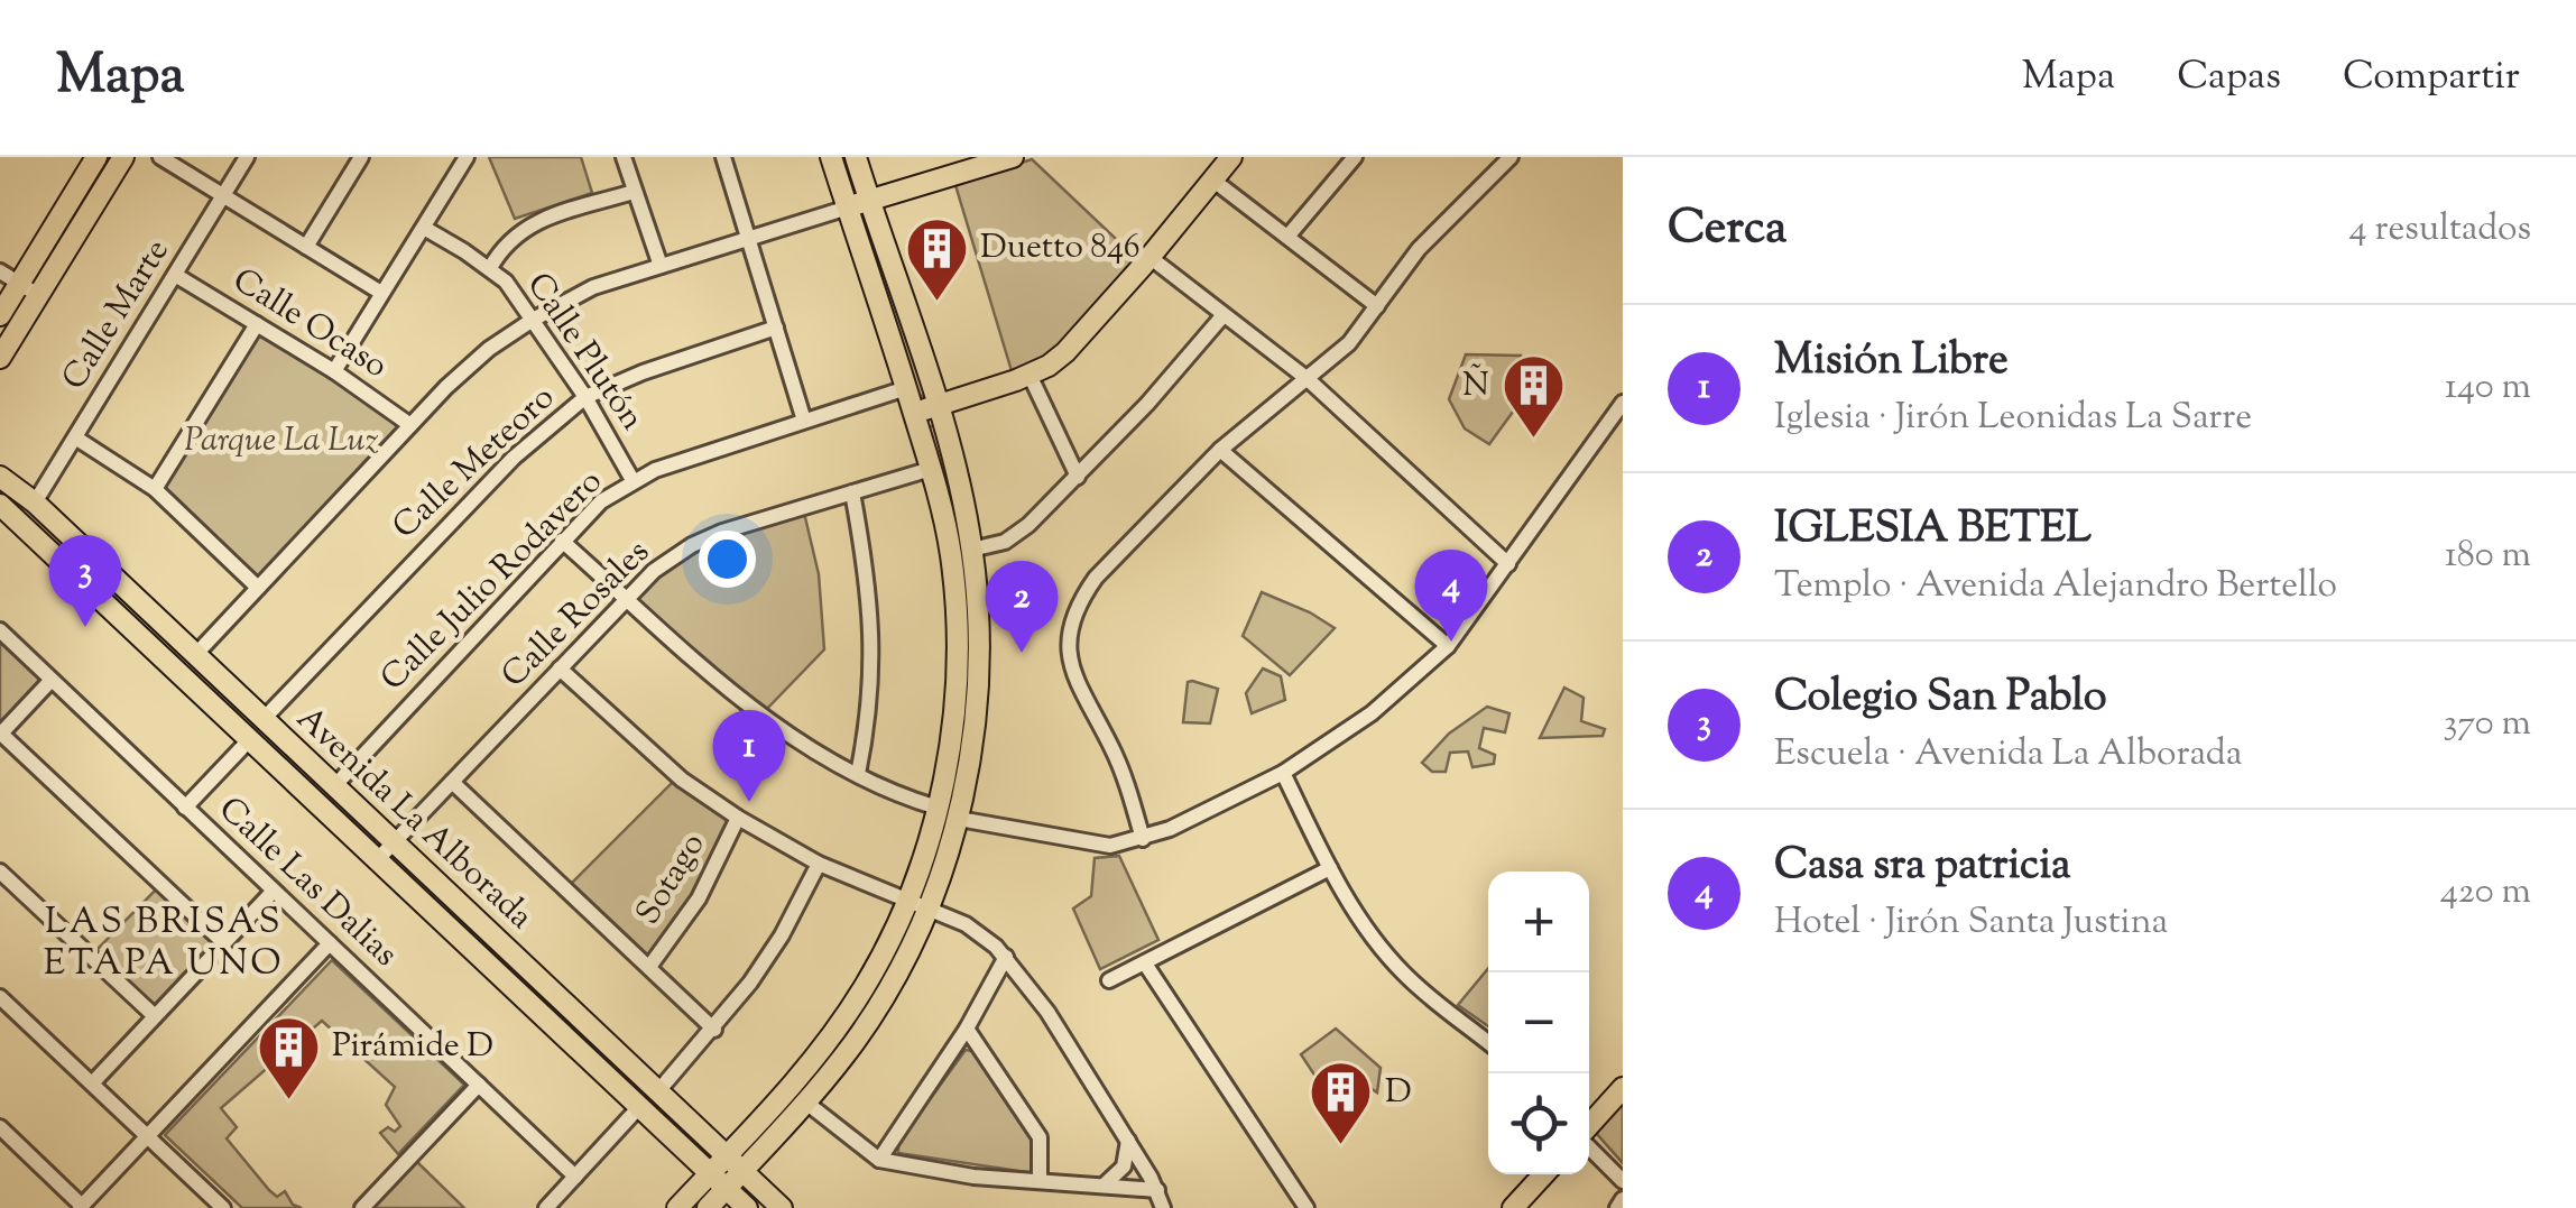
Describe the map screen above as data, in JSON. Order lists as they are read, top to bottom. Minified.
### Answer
{"streets":{"main road":["Avenida La Alborada"],"street":["Calle Marte","Calle Ocaso","Calle Plutón","Calle Meteoro","Calle Julio Rodavero","Calle Rosales","Sotago","Calle Las Dalias"]},"crossings":[["Calle Marte","Calle Ocaso"],["Calle Marte","Avenida La Alborada"],["Calle Plutón","Calle Meteoro"],["Calle Plutón","Calle Julio Rodavero"],["Calle Meteoro","Avenida La Alborada"],["Calle Julio Rodavero","Avenida La Alborada"],["Calle Rosales","Avenida La Alborada"]],"districts":["LAS BRISAS ETAPA UNO"],"parks":["Parque La Luz"],"places":{"building":["Duetto 846","Ñ","Pirámide D","D"]},"page":{"header":"Mapa","nav":["Mapa","Capas","Compartir"],"heading":["Cerca","4 resultados"],"list":[{"mark":"1","name":"Misión Libre","note":"Iglesia · Jirón Leonidas La Sarre","value":"140 m"},{"mark":"2","name":"IGLESIA BETEL","note":"Templo · Avenida Alejandro Bertello","value":"180 m"},{"mark":"3","name":"Colegio San Pablo","note":"Escuela · Avenida La Alborada","value":"370 m"},{"mark":"4","name":"Casa sra patricia","note":"Hotel · Jirón Santa Justina","value":"420 m"}],"pins":["3","4","2","1"],"map_buttons":["+","−"]}}
